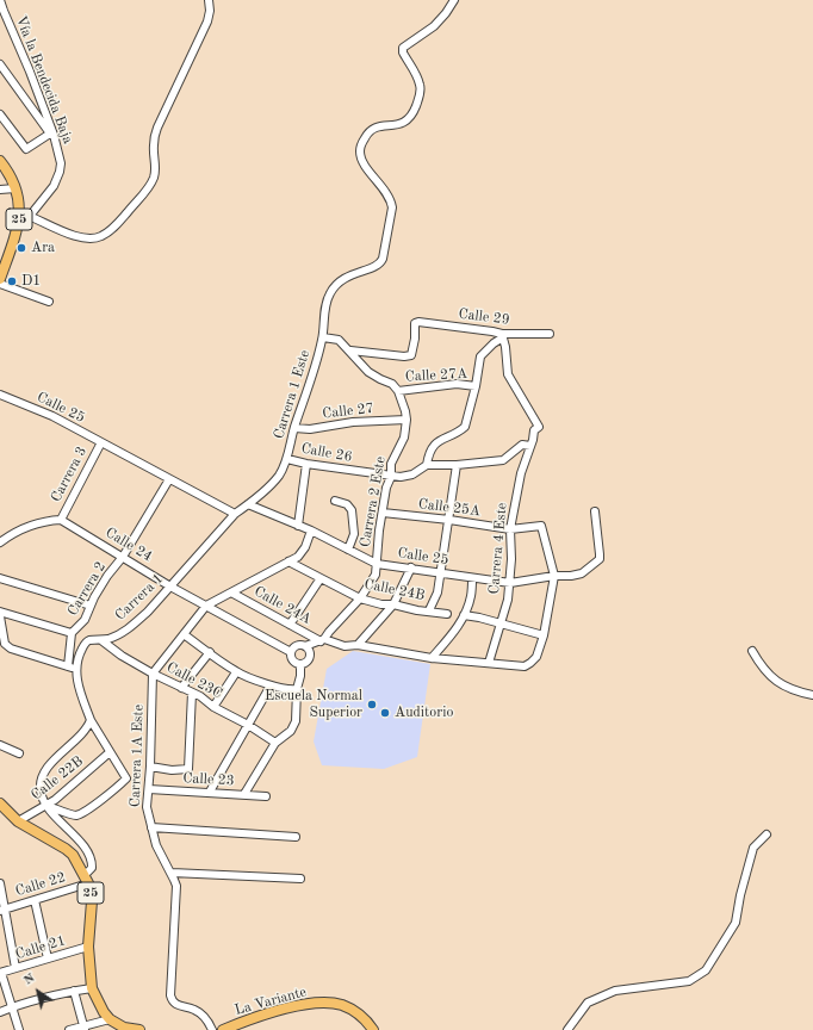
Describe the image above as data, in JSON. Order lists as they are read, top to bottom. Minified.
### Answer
{"streets":{"main road":["25","La Variante"],"street":["Vía la Bendecida Baja","Calle 29","Calle 27A","Carrera 1 Este","Calle 25","Calle 27","Calle 26","Carrera 3","Carrera 2 Este","Calle 25A","Calle 24","Carrera 4 Este","Carrera 2","Calle 24B","Carrera 1","Calle 24A","Calle 23C","Carrera 1A Este","Calle 22B","Calle 23","Calle 22","Calle 21"]},"crossings":[["25","Calle 22B"],["25","Calle 22"],["25","Calle 21"],["Calle 29","Carrera 4 Este"],["Calle 27A","Carrera 2 Este"],["Carrera 1 Este","Calle 27"],["Carrera 1 Este","Calle 26"],["Carrera 1 Este","Carrera 1"],["Calle 25","Carrera 3"],["Calle 25","Carrera 2 Este"],["Calle 25","Calle 25A"],["Calle 25","Carrera 4 Este"],["Calle 25","Carrera 2"],["Calle 25","Carrera 1"],["Calle 27","Carrera 2 Este"],["Calle 26","Carrera 2 Este"],["Calle 26","Carrera 1"],["Carrera 3","Calle 24"],["Carrera 2 Este","Calle 25A"],["Carrera 2 Este","Calle 24B"],["Carrera 2 Este","Calle 24A"],["Calle 25A","Carrera 4 Este"],["Calle 24","Carrera 2"],["Calle 24","Carrera 1"],["Carrera 4 Este","Calle 24A"],["Carrera 2","Carrera 1"],["Carrera 1","Calle 23C"],["Calle 23C","Carrera 1A Este"],["Carrera 1A Este","Calle 23"]],"places":["Ara","D1","Escuela Normal Superior","Auditorio"],"north":"top left"}
